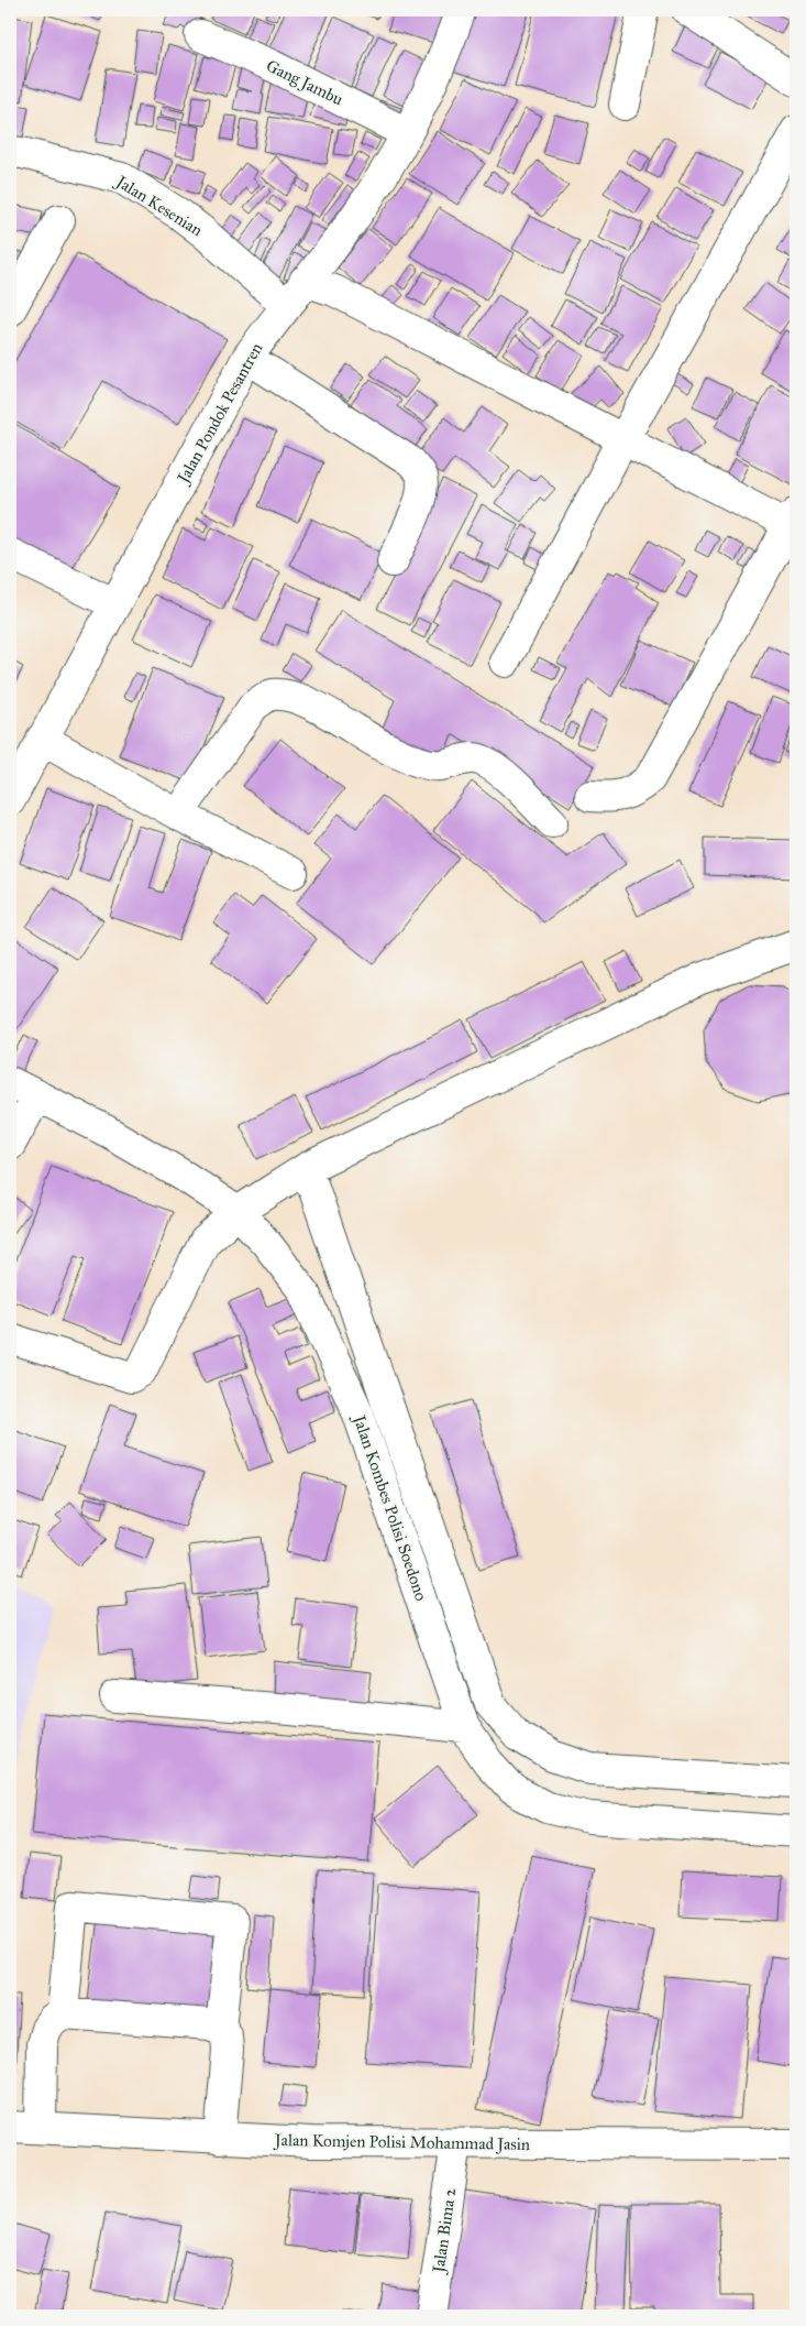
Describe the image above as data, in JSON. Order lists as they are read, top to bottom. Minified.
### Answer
{"streets":{"street":["Gang Jambu","Jalan Kesenian","Jalan Pondok Pesantren","Jalan Kombes Polisi Soedono","Jalan Komjen Polisi Mohammad Jasin","Jalan Bima 2"]},"crossings":[["Gang Jambu","Jalan Pondok Pesantren"],["Jalan Kesenian","Jalan Pondok Pesantren"],["Jalan Komjen Polisi Mohammad Jasin","Jalan Bima 2"]]}
